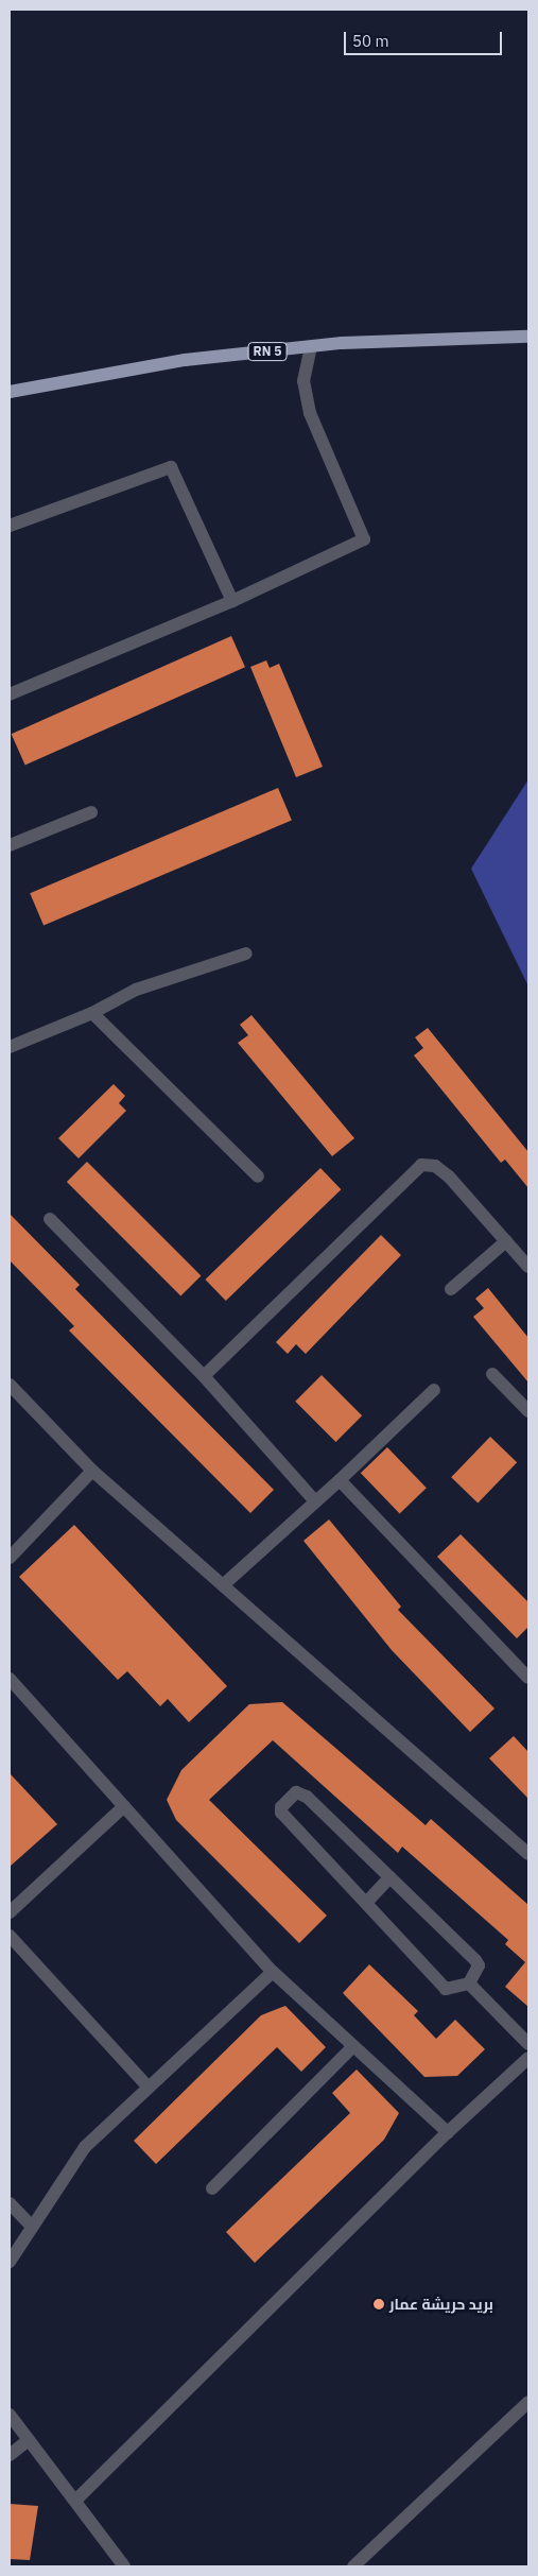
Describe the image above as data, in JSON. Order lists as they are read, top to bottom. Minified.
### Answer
{"streets":{"main road":["RN 5"]},"places":["بريد حريشة عمار"],"scale_bar":"50 m"}
